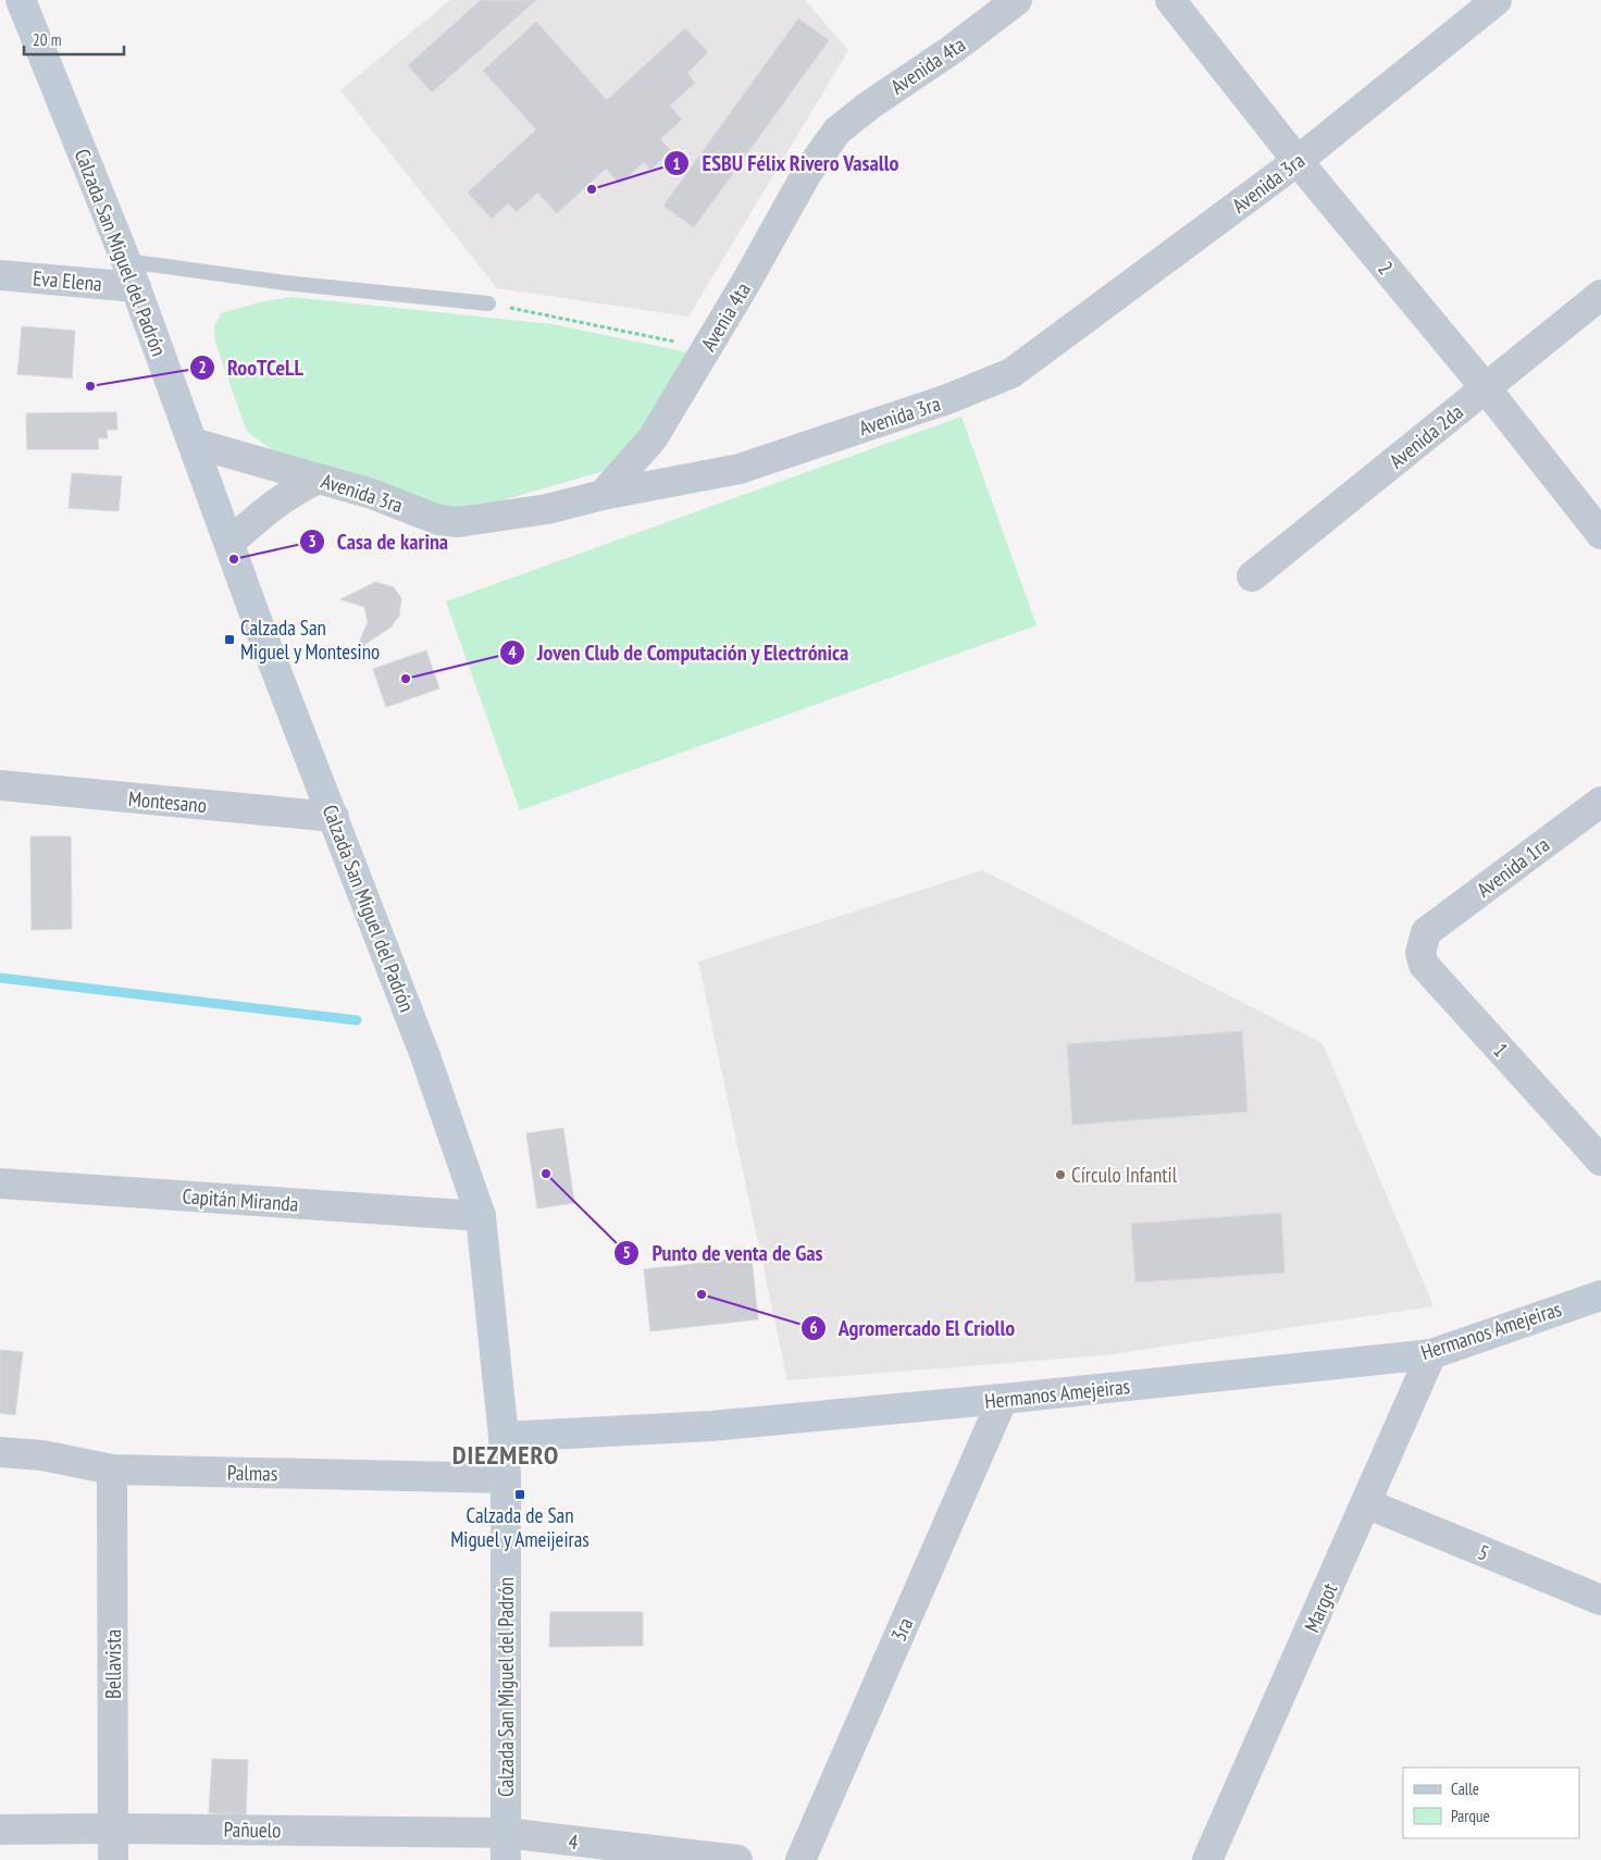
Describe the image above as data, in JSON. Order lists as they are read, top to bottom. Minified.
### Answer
{"streets":{"main road":["Calzada San Miguel del Padrón","Hermanos Amejeiras"],"street":["Avenida 4ta","Avenida 3ra","2","Eva Elena","Avenia 4ta","Avenida 2da","Montesano","Avenida 1ra","1","Capitán Miranda","Palmas","5","Margot","3ra","Bellavista","Pañuelo","4"]},"crossings":[["Avenida 4ta","Avenia 4ta"],["Avenida 3ra","Calzada San Miguel del Padrón"],["Avenida 3ra","2"],["Avenida 3ra","Avenia 4ta"],["Calzada San Miguel del Padrón","Eva Elena"],["Calzada San Miguel del Padrón","Montesano"],["Calzada San Miguel del Padrón","Capitán Miranda"],["Calzada San Miguel del Padrón","Hermanos Amejeiras"],["Calzada San Miguel del Padrón","Palmas"],["Calzada San Miguel del Padrón","Pañuelo"],["Calzada San Miguel del Padrón","4"],["2","Avenida 2da"],["Avenida 1ra","1"],["Hermanos Amejeiras","Margot"],["Hermanos Amejeiras","3ra"],["Palmas","Bellavista"],["5","Margot"],["Bellavista","Pañuelo"],["Pañuelo","4"]],"districts":["DIEZMERO"],"places":{"other":["ESBU Félix Rivero Vasallo","RooTCeLL","Casa de karina","Joven Club de Computación y Electrónica","Punto de venta de Gas","Círculo Infantil","Agromercado El Criollo"],"transit":["Calzada San Miguel y Montesino","Calzada de San Miguel y Ameijeiras"]},"legend":["Calle","Parque"],"scale_bar":"20 m"}
